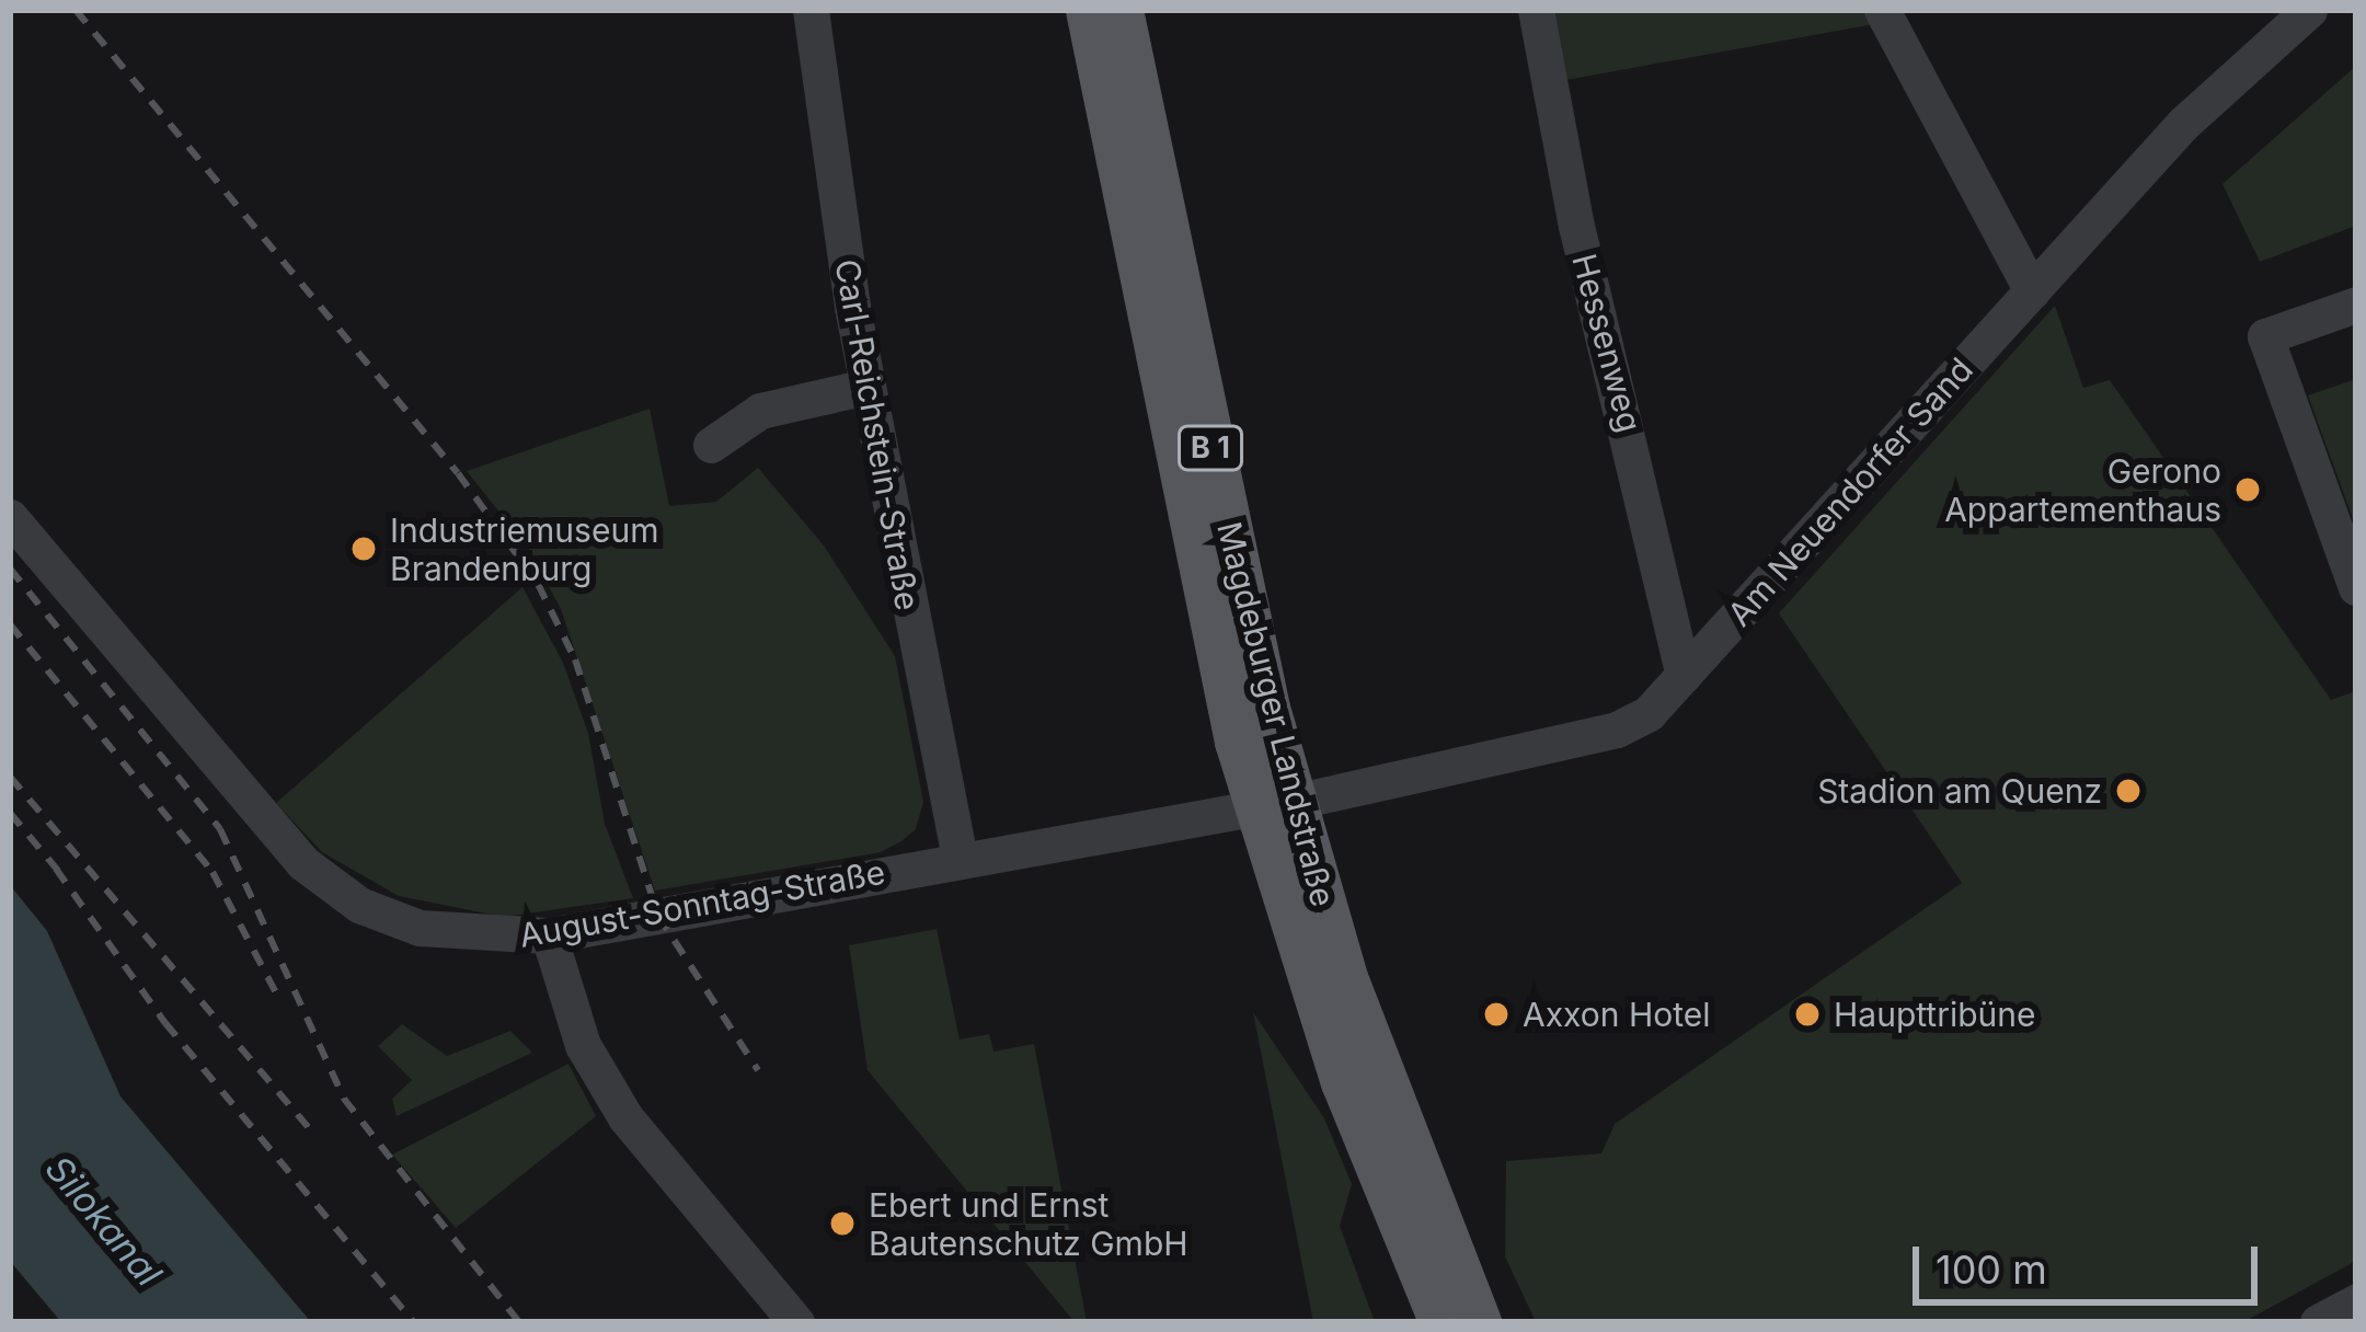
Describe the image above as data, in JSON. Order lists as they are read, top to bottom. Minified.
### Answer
{"streets":{"main road":["B 1","Magdeburger Landstraße"],"street":["Hessenweg","Carl-Reichstein-Straße","Am Neuendorfer Sand","August-Sonntag-Straße"]},"crossings":[["Hessenweg","Am Neuendorfer Sand"],["Carl-Reichstein-Straße","August-Sonntag-Straße"],["Am Neuendorfer Sand","Magdeburger Landstraße"],["Am Neuendorfer Sand","August-Sonntag-Straße"],["Magdeburger Landstraße","August-Sonntag-Straße"]],"water":["Silokanal"],"places":["Gerono Appartementhaus","Industriemuseum Brandenburg","Stadion am Quenz","Axxon Hotel","Haupttribüne","Ebert und Ernst Bautenschutz GmbH"],"scale_bar":"100 m"}
